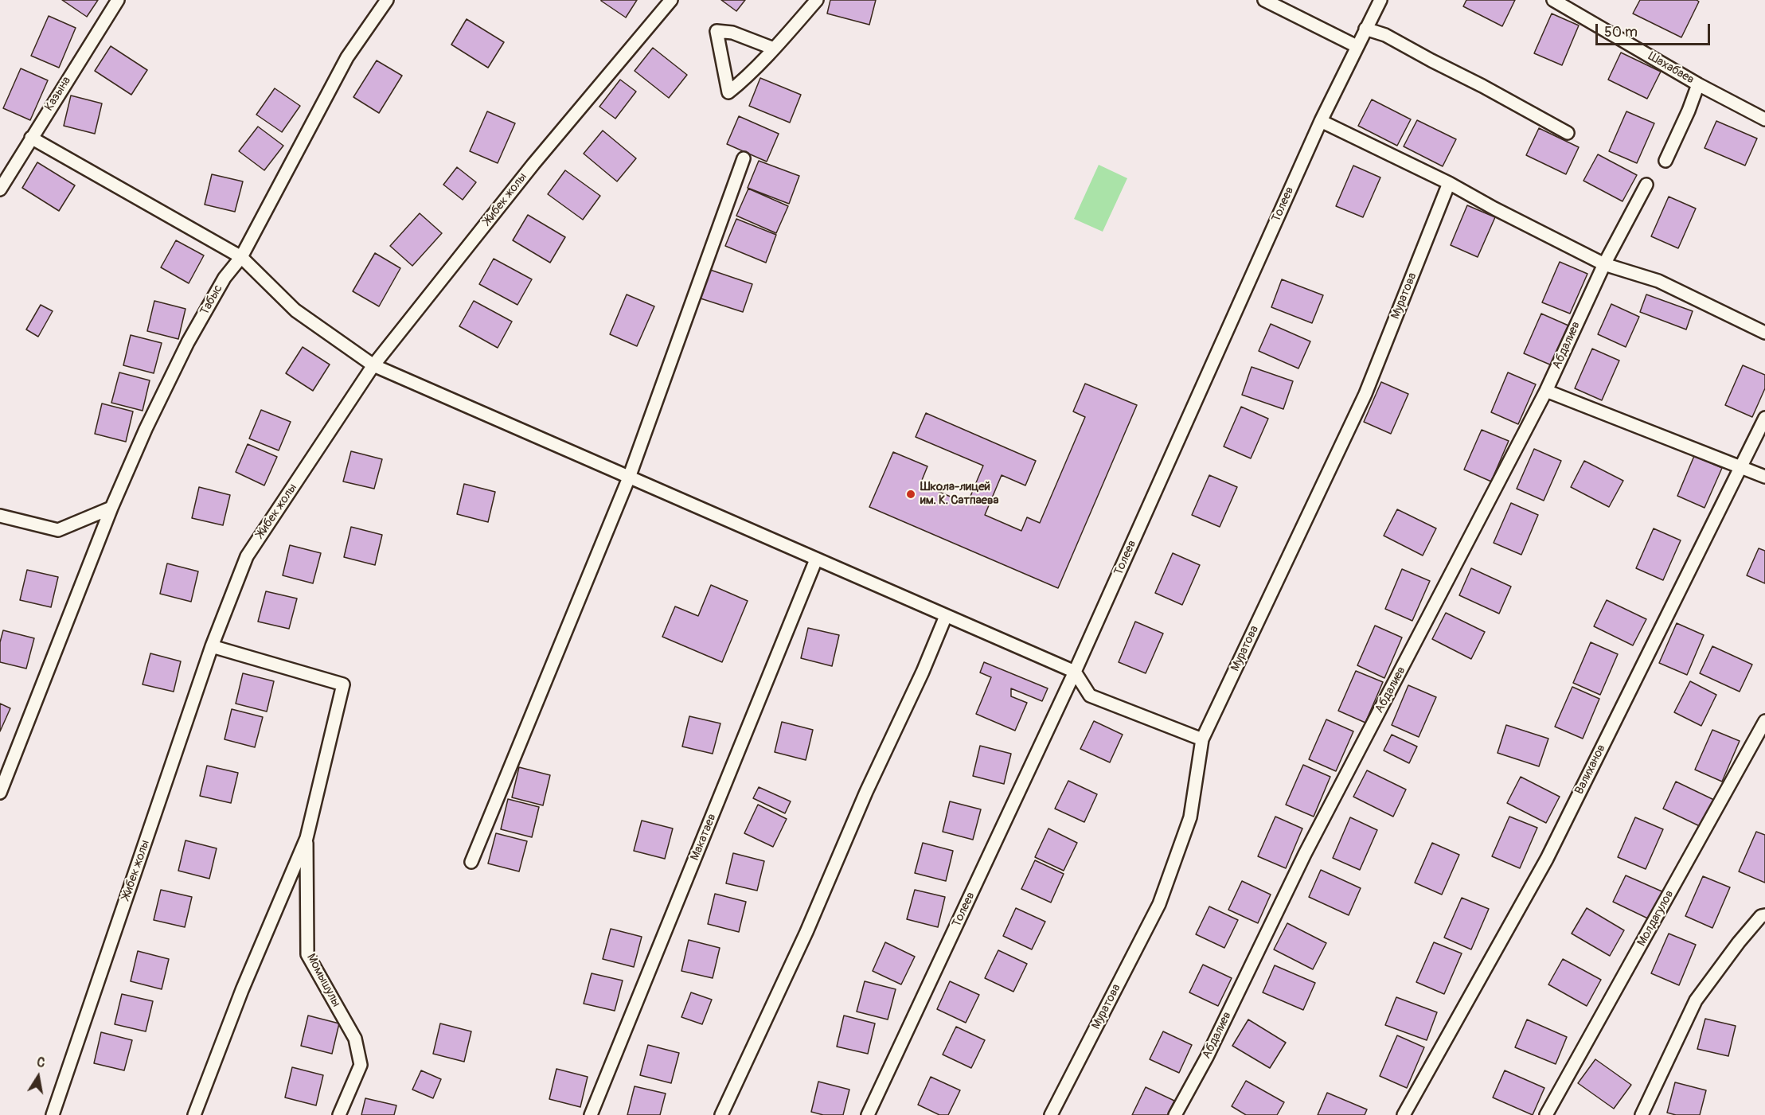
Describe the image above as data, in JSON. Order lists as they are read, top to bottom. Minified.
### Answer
{"streets":{"street":["Шахабаев","Казына","Жибек жолы","Толеев","Муратова","Табыс","Абдалиев","Валиханов","Макатаев","Молдагулов","Момышулы"]},"places":["Школа-лицей им. К. Сатпаева"],"scale_bar":"50 m","north":"top"}
